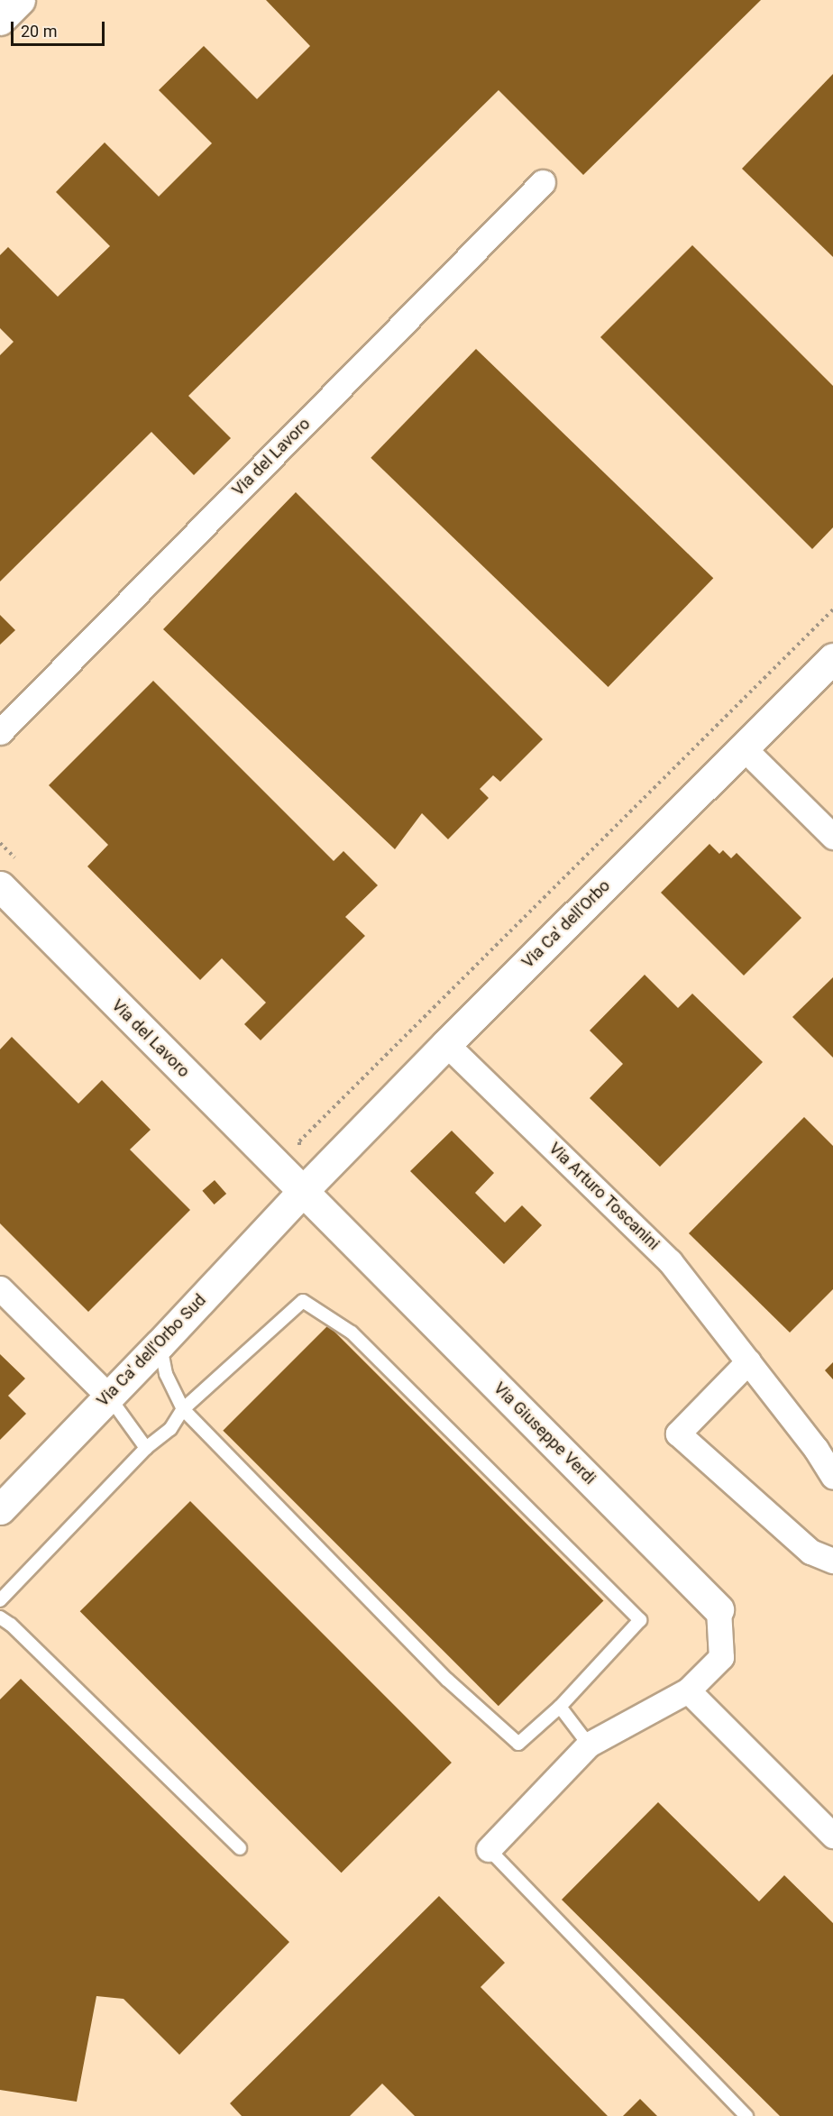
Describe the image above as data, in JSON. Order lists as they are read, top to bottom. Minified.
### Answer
{"streets":{"street":["Via del Lavoro","Via Ca' dell'Orbo","Via Arturo Toscanini","Via Ca' dell'Orbo Sud","Via Giuseppe Verdi"]},"crossings":[["Via del Lavoro","Via Ca' dell'Orbo"],["Via del Lavoro","Via Ca' dell'Orbo Sud"],["Via del Lavoro","Via Giuseppe Verdi"],["Via Ca' dell'Orbo","Via Arturo Toscanini"],["Via Ca' dell'Orbo","Via Ca' dell'Orbo Sud"],["Via Ca' dell'Orbo","Via Giuseppe Verdi"],["Via Ca' dell'Orbo Sud","Via Giuseppe Verdi"]],"scale_bar":"20 m"}
